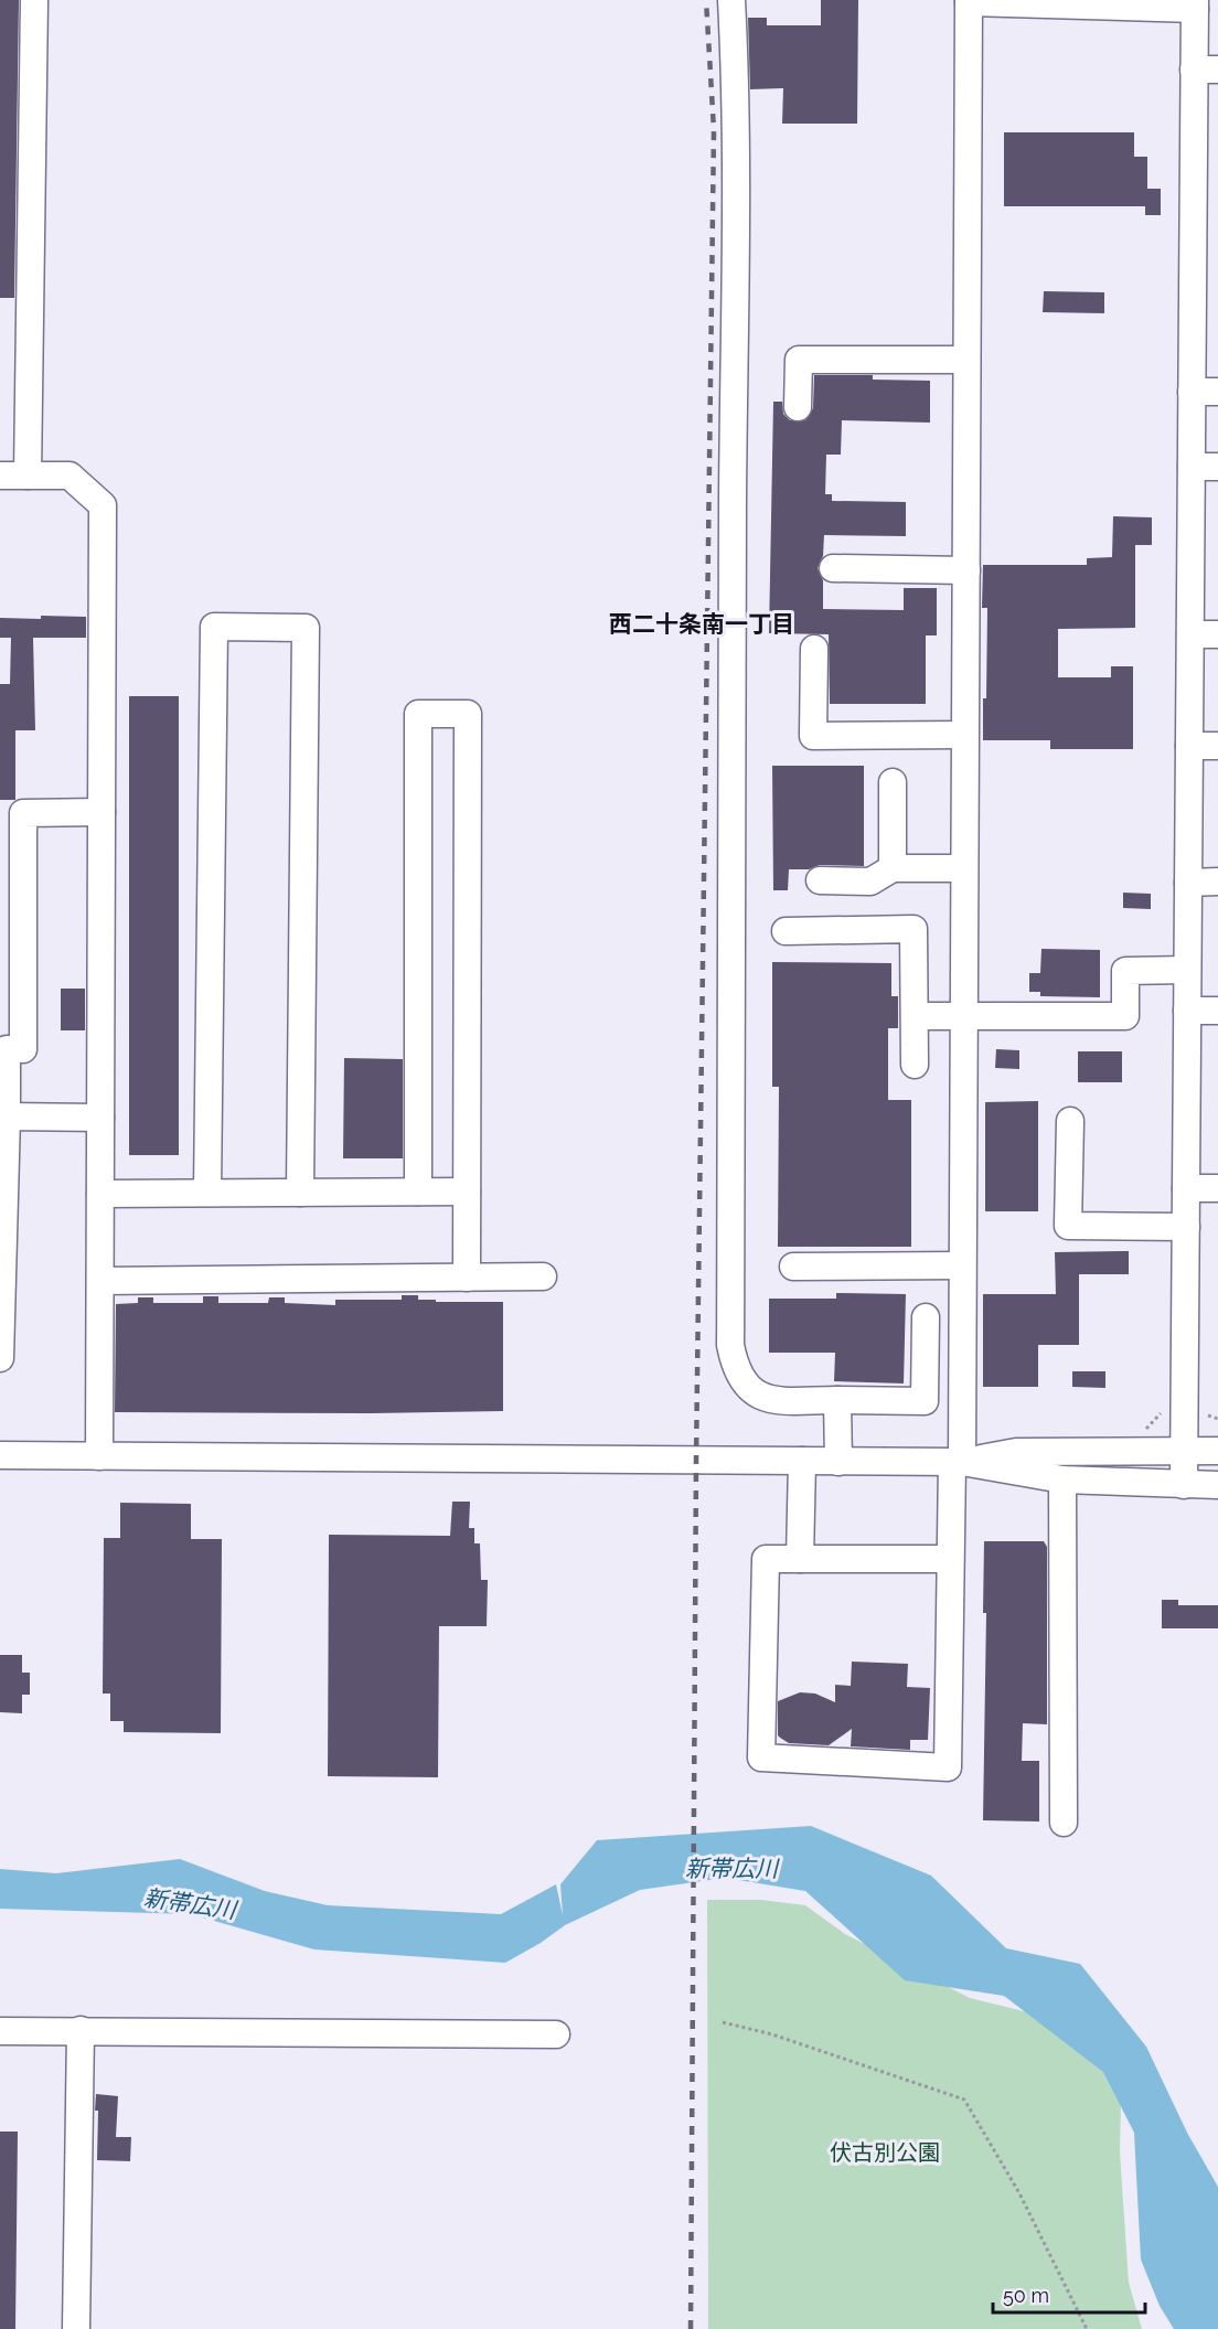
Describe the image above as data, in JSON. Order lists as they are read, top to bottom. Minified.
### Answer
{"districts":["西二十条南一丁目"],"water":["新帯広川"],"parks":["伏古別公園"],"scale_bar":"50 m"}
